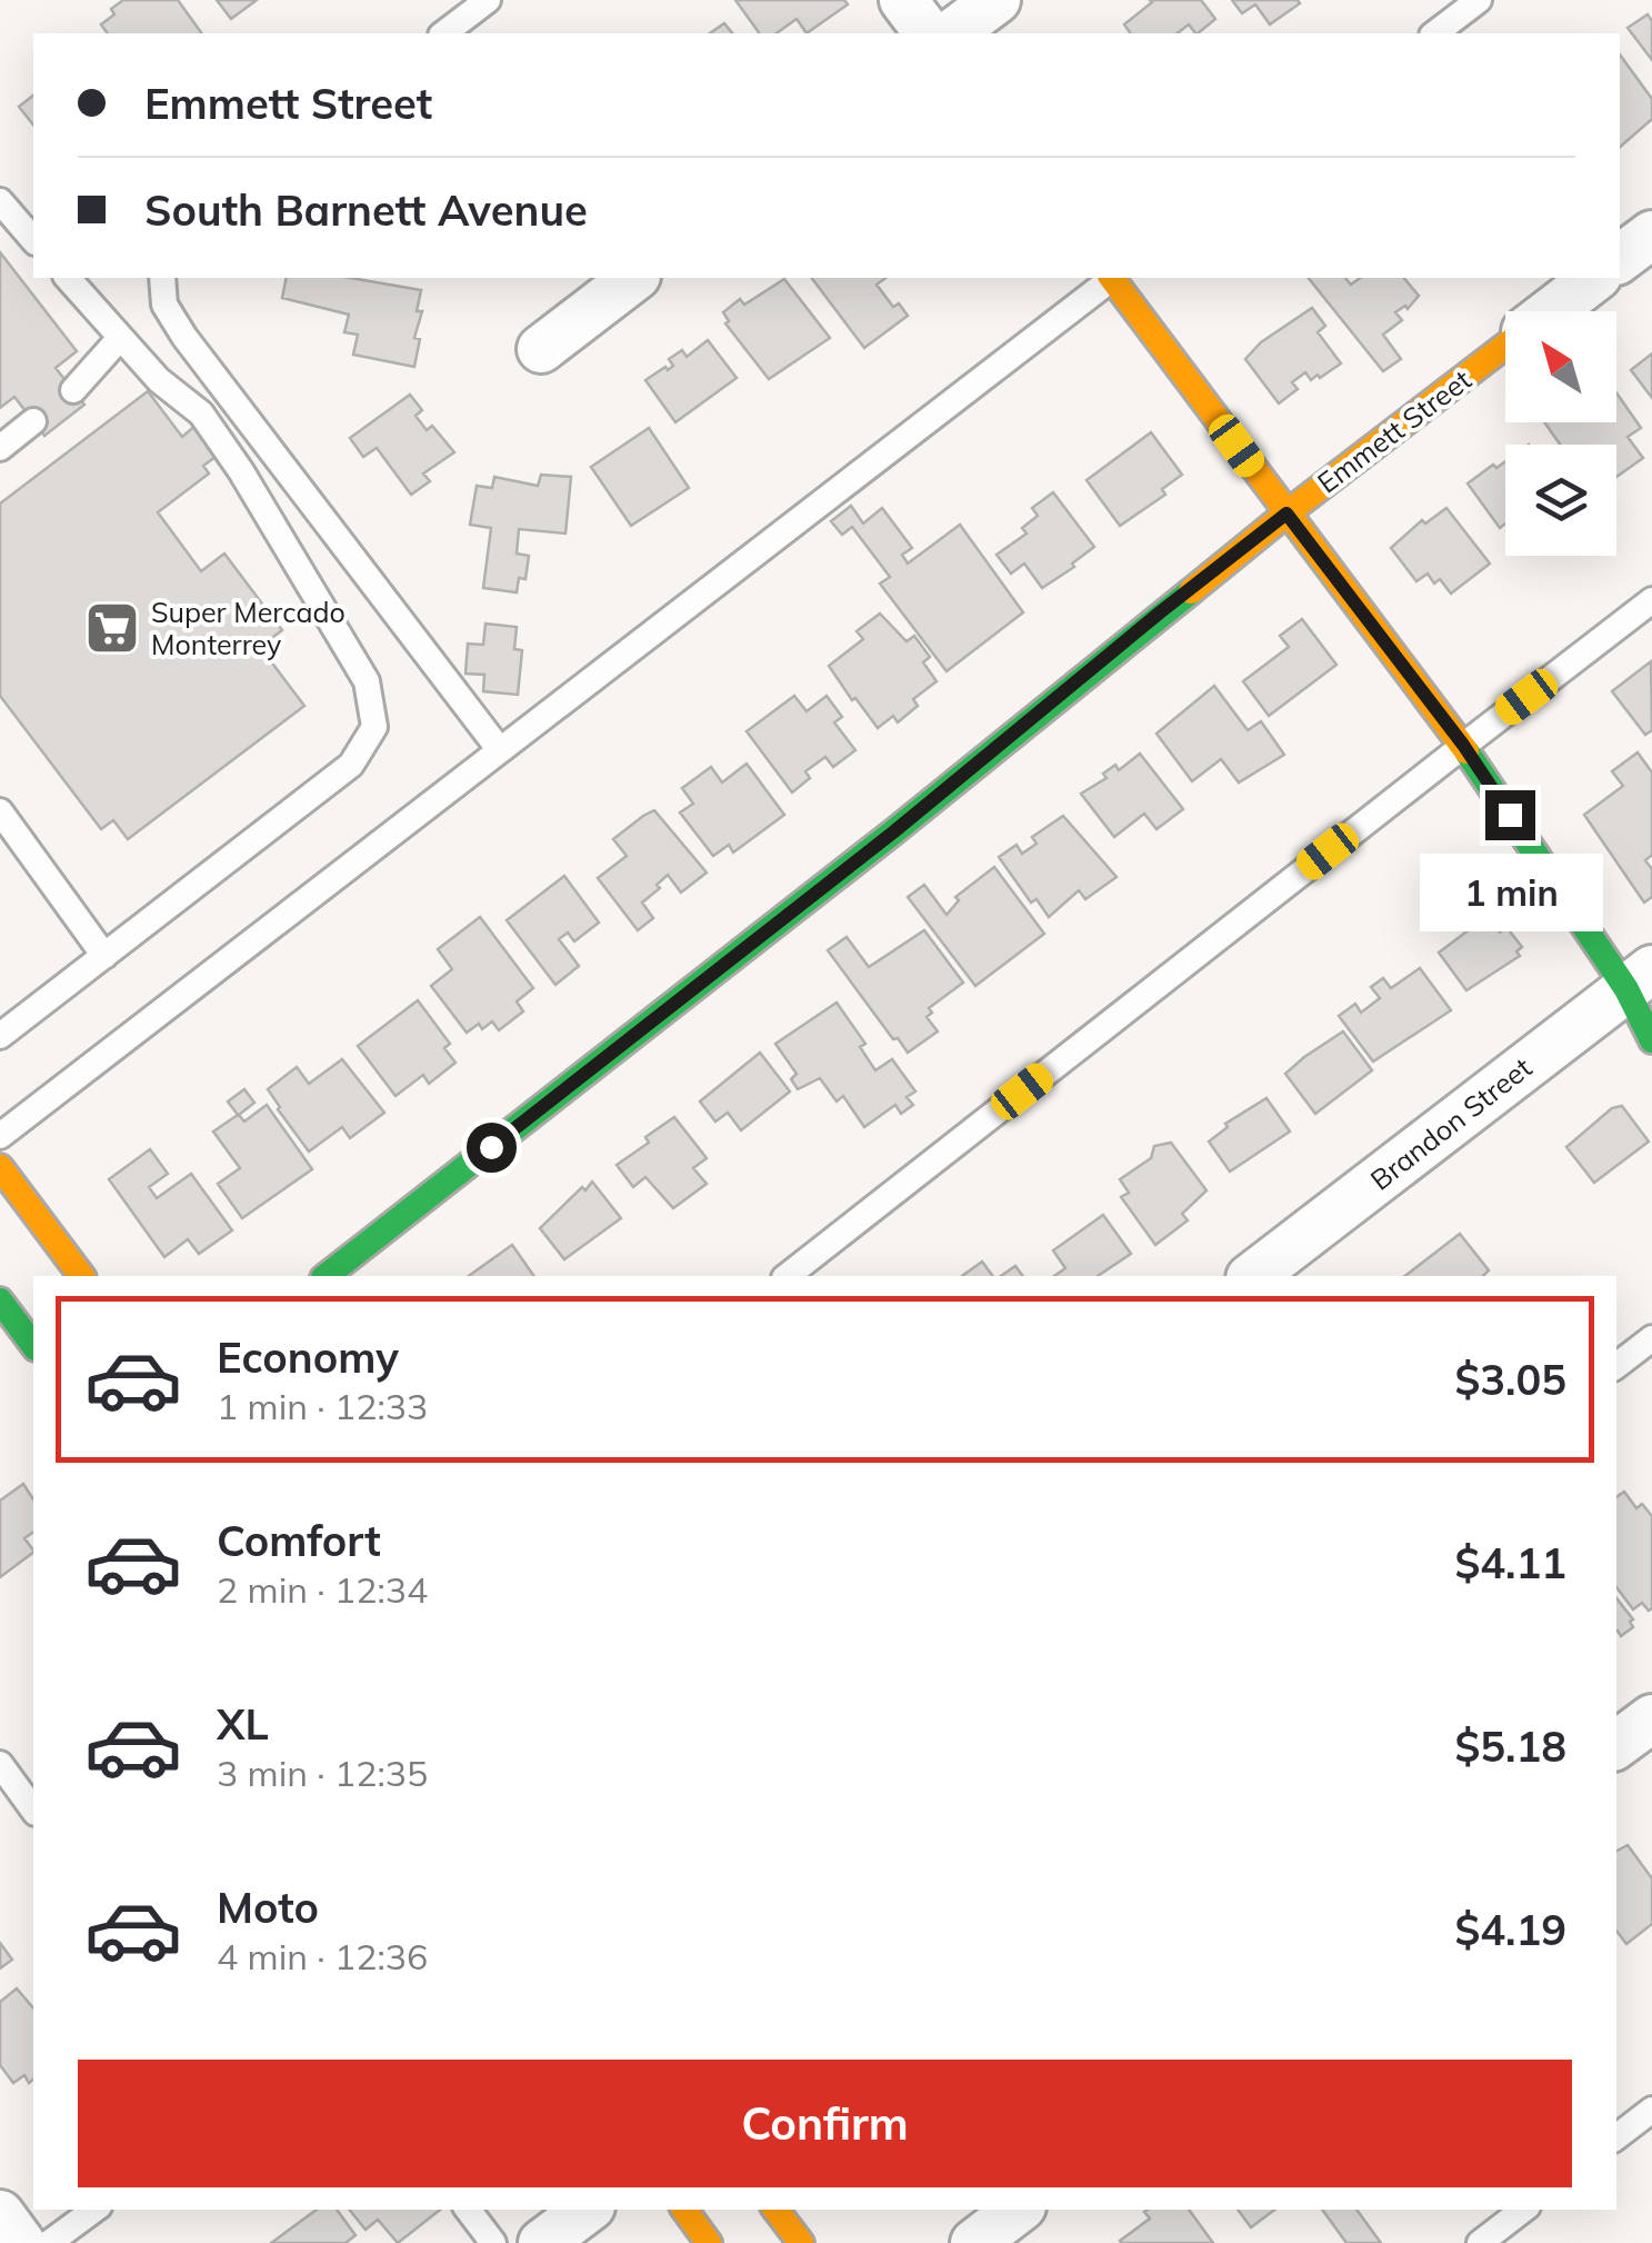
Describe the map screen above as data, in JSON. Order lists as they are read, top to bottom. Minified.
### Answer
{"streets":{"street":["Emmett Street","Brandon Street"]},"places":{"supermarket":["Super Mercado Monterrey"]},"north":"top left","page":{"banner":["Emmett Street","South Barnett Avenue"],"bubble":"1 min","list":[{"name":"Economy","note":"1 min · 12:33","value":"$3.05"},{"name":"Comfort","note":"2 min · 12:34","value":"$4.11"},{"name":"XL","note":"3 min · 12:35","value":"$5.18"},{"name":"Moto","note":"4 min · 12:36","value":"$4.19"}],"buttons":"Confirm"}}
